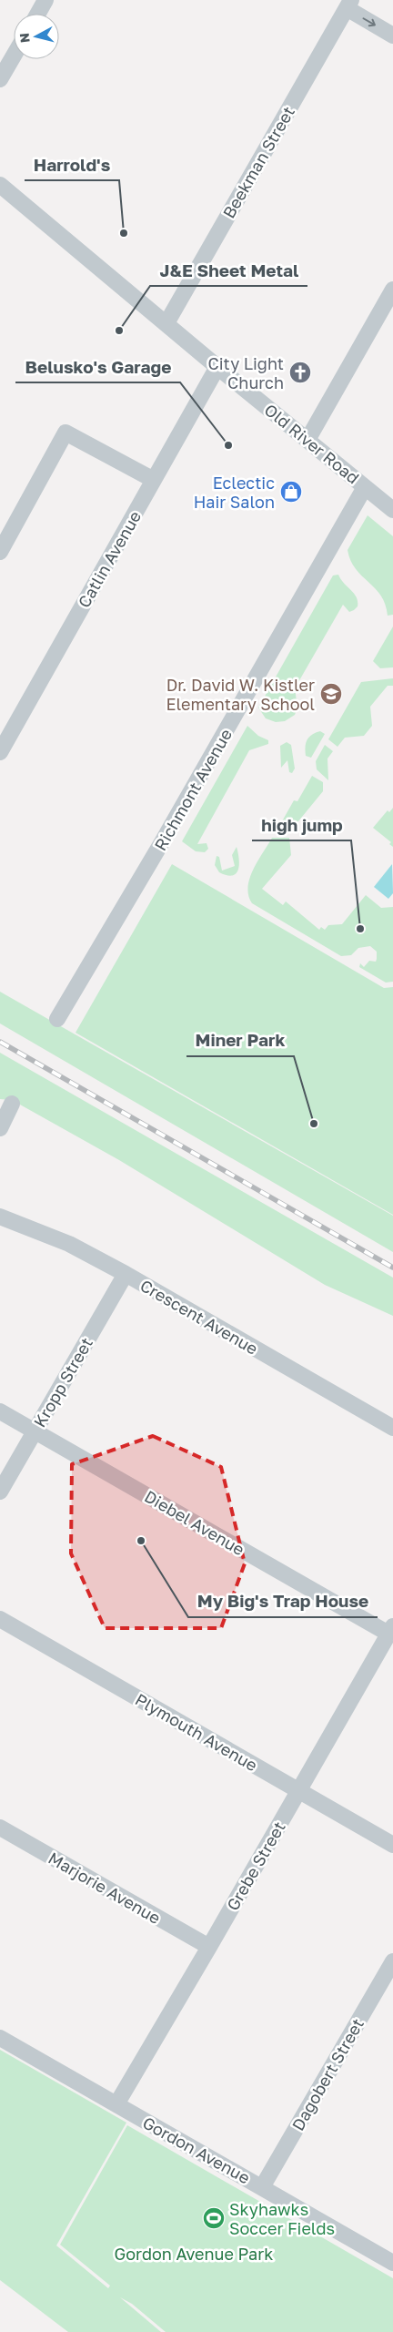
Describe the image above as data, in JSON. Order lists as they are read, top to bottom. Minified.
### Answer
{"streets":{"street":["Beekman Street","Old River Road","Catlin Avenue","Richmont Avenue","Crescent Avenue","Kropp Street","Diebel Avenue","Plymouth Avenue","Grebe Street","Marjorie Avenue","Dagobert Street","Gordon Avenue"]},"crossings":[["Beekman Street","Old River Road"],["Old River Road","Catlin Avenue"],["Old River Road","Richmont Avenue"],["Crescent Avenue","Kropp Street"],["Kropp Street","Diebel Avenue"],["Diebel Avenue","Grebe Street"],["Plymouth Avenue","Grebe Street"],["Grebe Street","Marjorie Avenue"],["Grebe Street","Gordon Avenue"],["Dagobert Street","Gordon Avenue"]],"parks":["Gordon Avenue Park"],"places":{"other":["Harrold's","J&E Sheet Metal","Belusko's Garage","high jump","Miner Park","My Big's Trap House"],"church":["City Light Church"],"shop":["Eclectic Hair Salon"],"school or university":["Dr. David W. Kistler Elementary School"],"sports":["Skyhawks Soccer Fields"]},"north":"left"}
